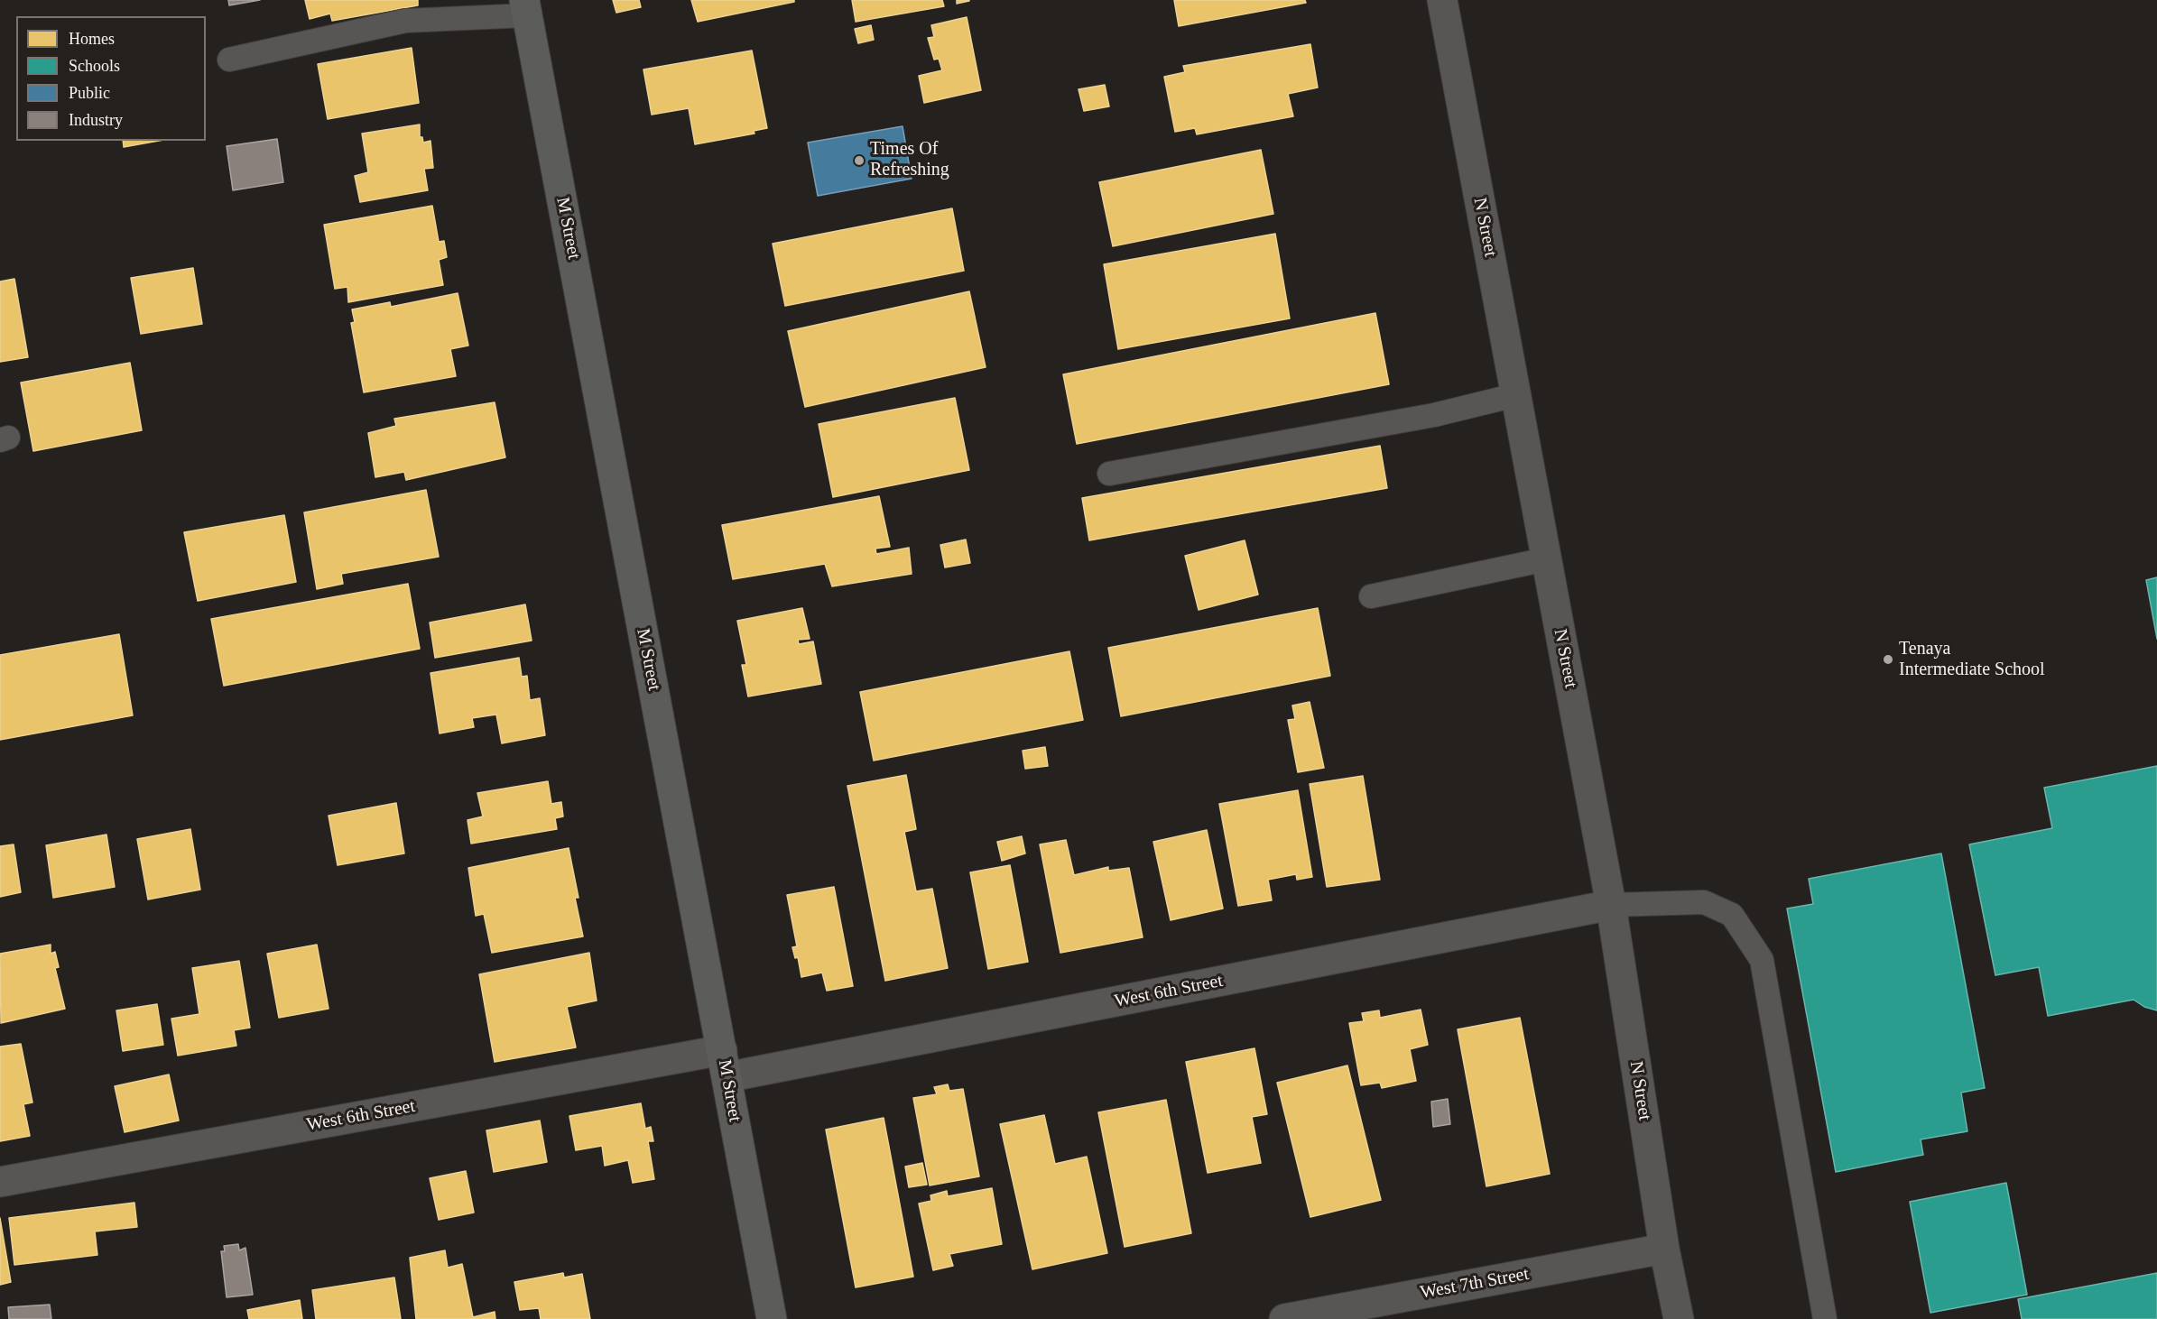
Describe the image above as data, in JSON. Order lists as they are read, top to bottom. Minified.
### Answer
{"streets":{"street":["N Street","M Street","West 6th Street","West 7th Street"]},"crossings":[["N Street","West 6th Street"],["N Street","West 7th Street"],["M Street","West 6th Street"]],"places":["Times Of Refreshing","Tenaya Intermediate School"],"legend":["Homes","Schools","Public","Industry"]}
